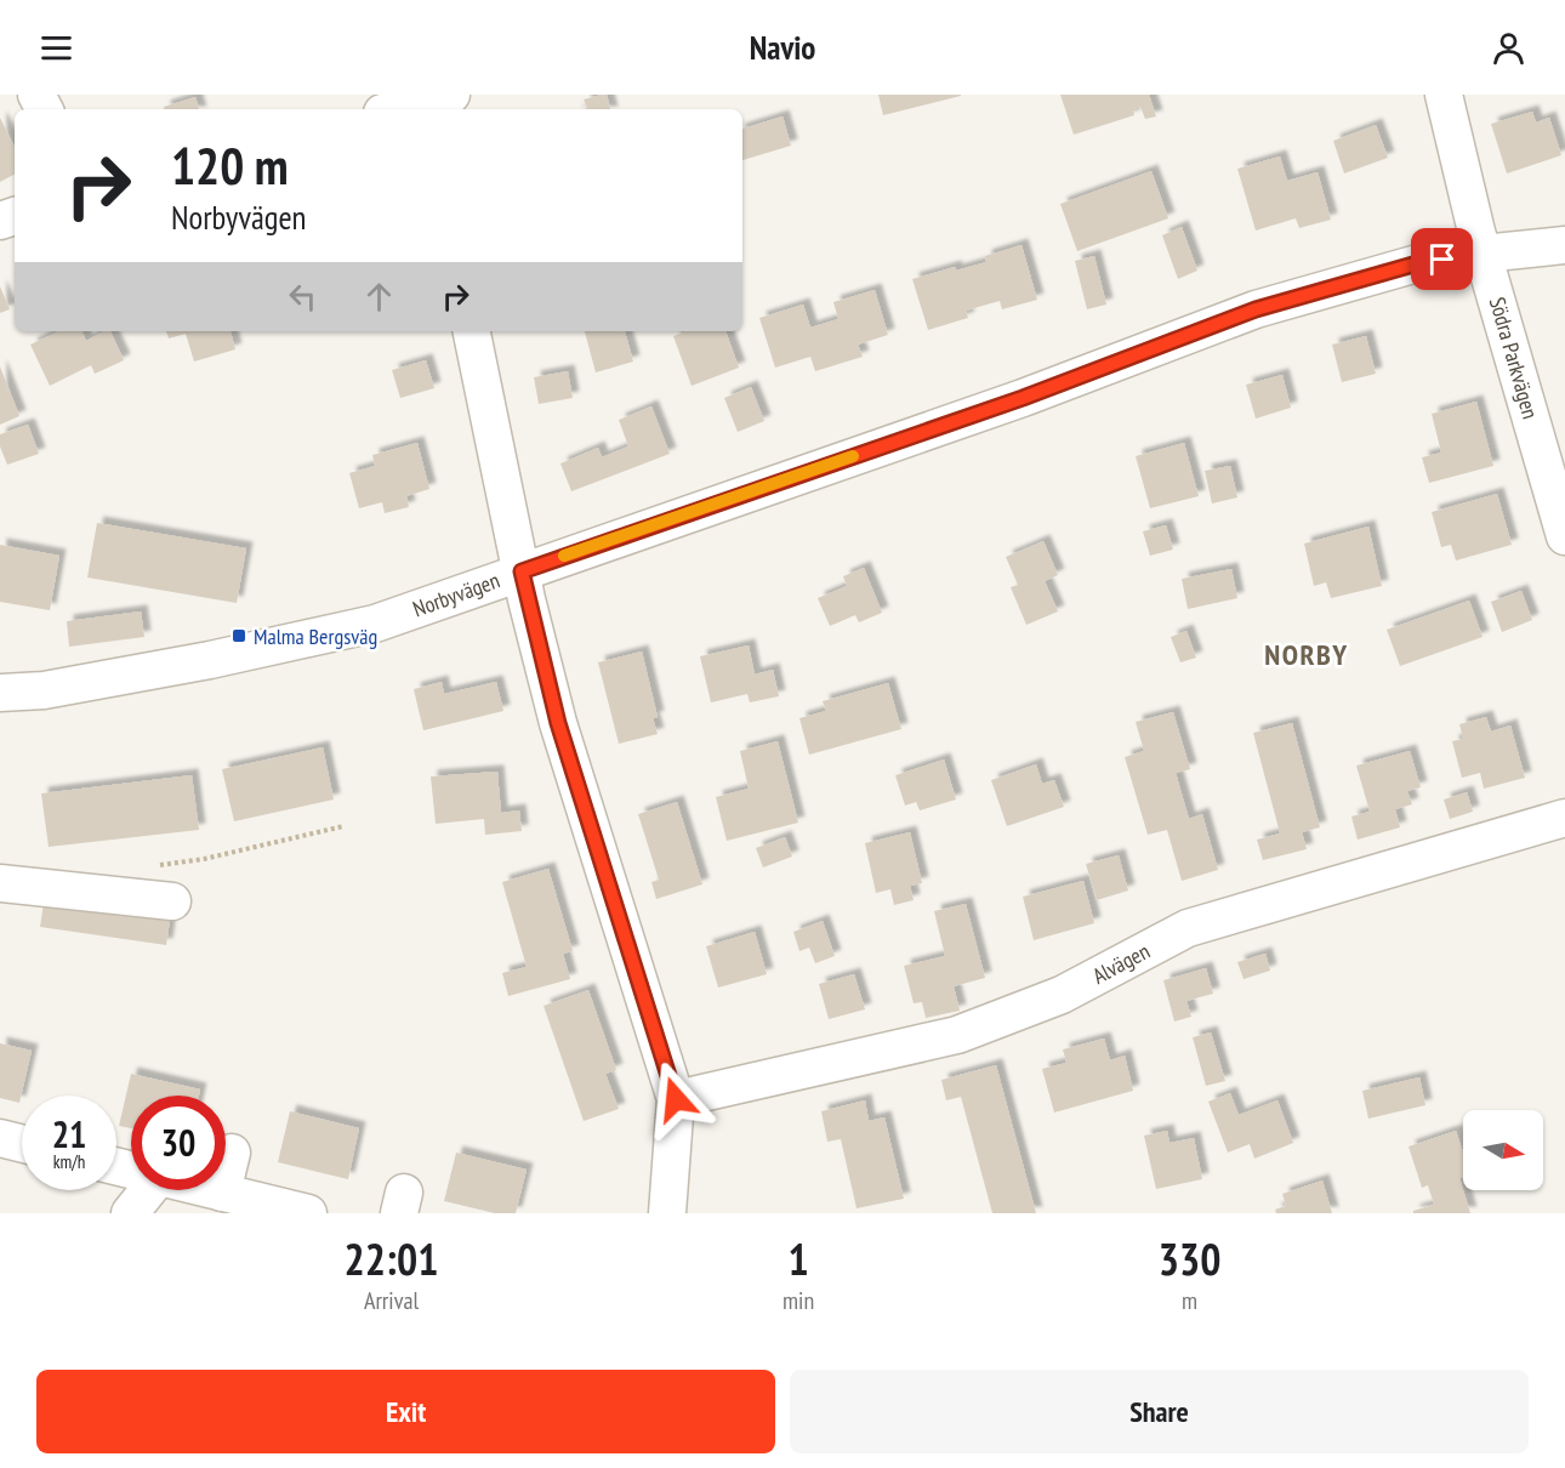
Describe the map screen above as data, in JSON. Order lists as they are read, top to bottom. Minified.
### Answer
{"streets":{"street":["Södra Parkvägen","Norbyvägen","Alvägen"]},"crossings":[["Södra Parkvägen","Norbyvägen"]],"districts":["NORBY"],"places":{"transit":["Malma Bergsväg"]},"north":"right","page":{"header":"Navio","turn":["120 m","Norbyvägen"],"speed":"21 km/h","limit":"30","eta":["22:01","Arrival","1","min","330","m"],"buttons":["Exit","Share"]}}
